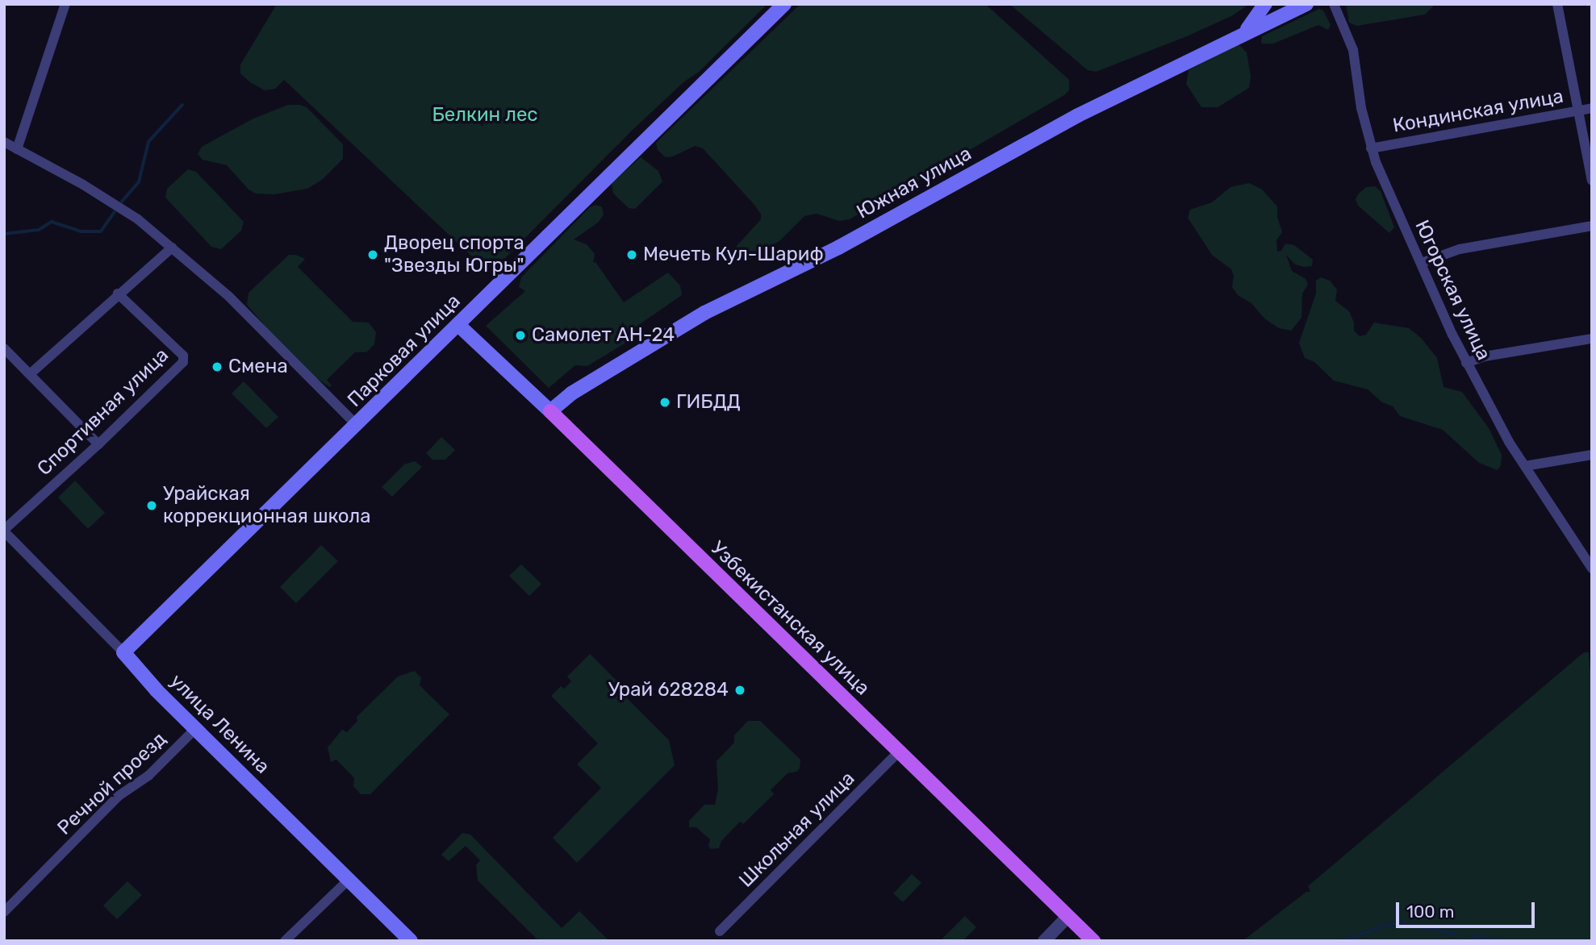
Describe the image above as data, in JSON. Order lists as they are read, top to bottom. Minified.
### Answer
{"streets":{"main road":["Южная улица","Парковая улица","Узбекистанская улица","улица Ленина"],"street":["Кондинская улица","Югорская улица","Спортивная улица","Речной проезд","Школьная улица"]},"crossings":[["Кондинская улица","Югорская улица"],["Южная улица","Узбекистанская улица"],["Парковая улица","Узбекистанская улица"],["Парковая улица","улица Ленина"],["Спортивная улица","улица Ленина"],["Узбекистанская улица","Школьная улица"],["улица Ленина","Речной проезд"]],"parks":["Белкин лес"],"places":["Дворец спорта \"Звезды Югры\"","Мечеть Кул-Шариф","Самолет АН-24","Смена","ГИБДД","Урайская коррекционная школа","Урай 628284"],"scale_bar":"100 m"}
